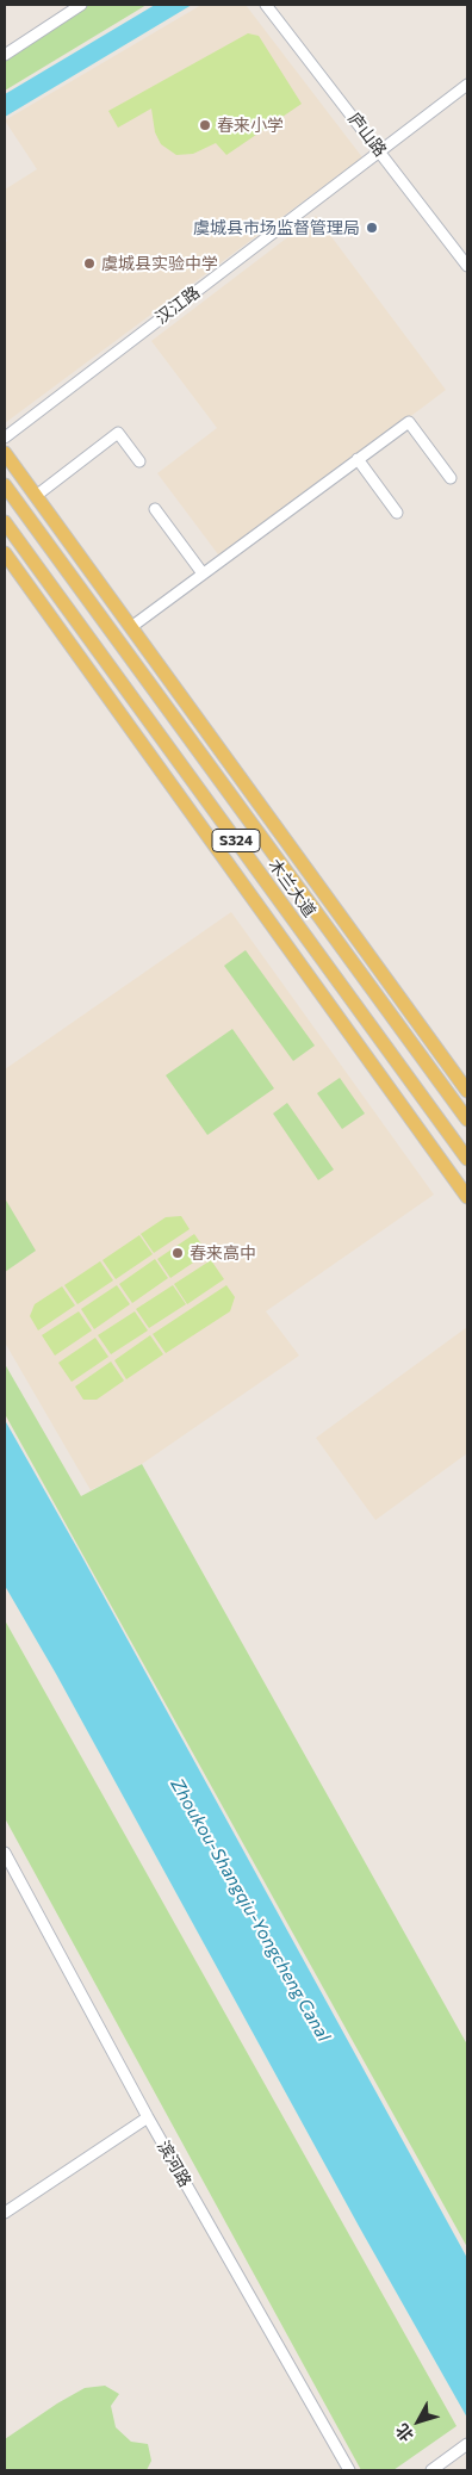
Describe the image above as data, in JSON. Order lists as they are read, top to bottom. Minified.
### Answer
{"streets":{"main road":["S324","木兰大道"],"street":["庐山路","汉江路","滨河路"]},"crossings":[["庐山路","汉江路"]],"water":["Zhoukou-Shangqiu-Yongcheng Canal"],"places":["春来小学","虞城县市场监督管理局","虞城县实验中学","春来高中"],"north":"bottom left"}
